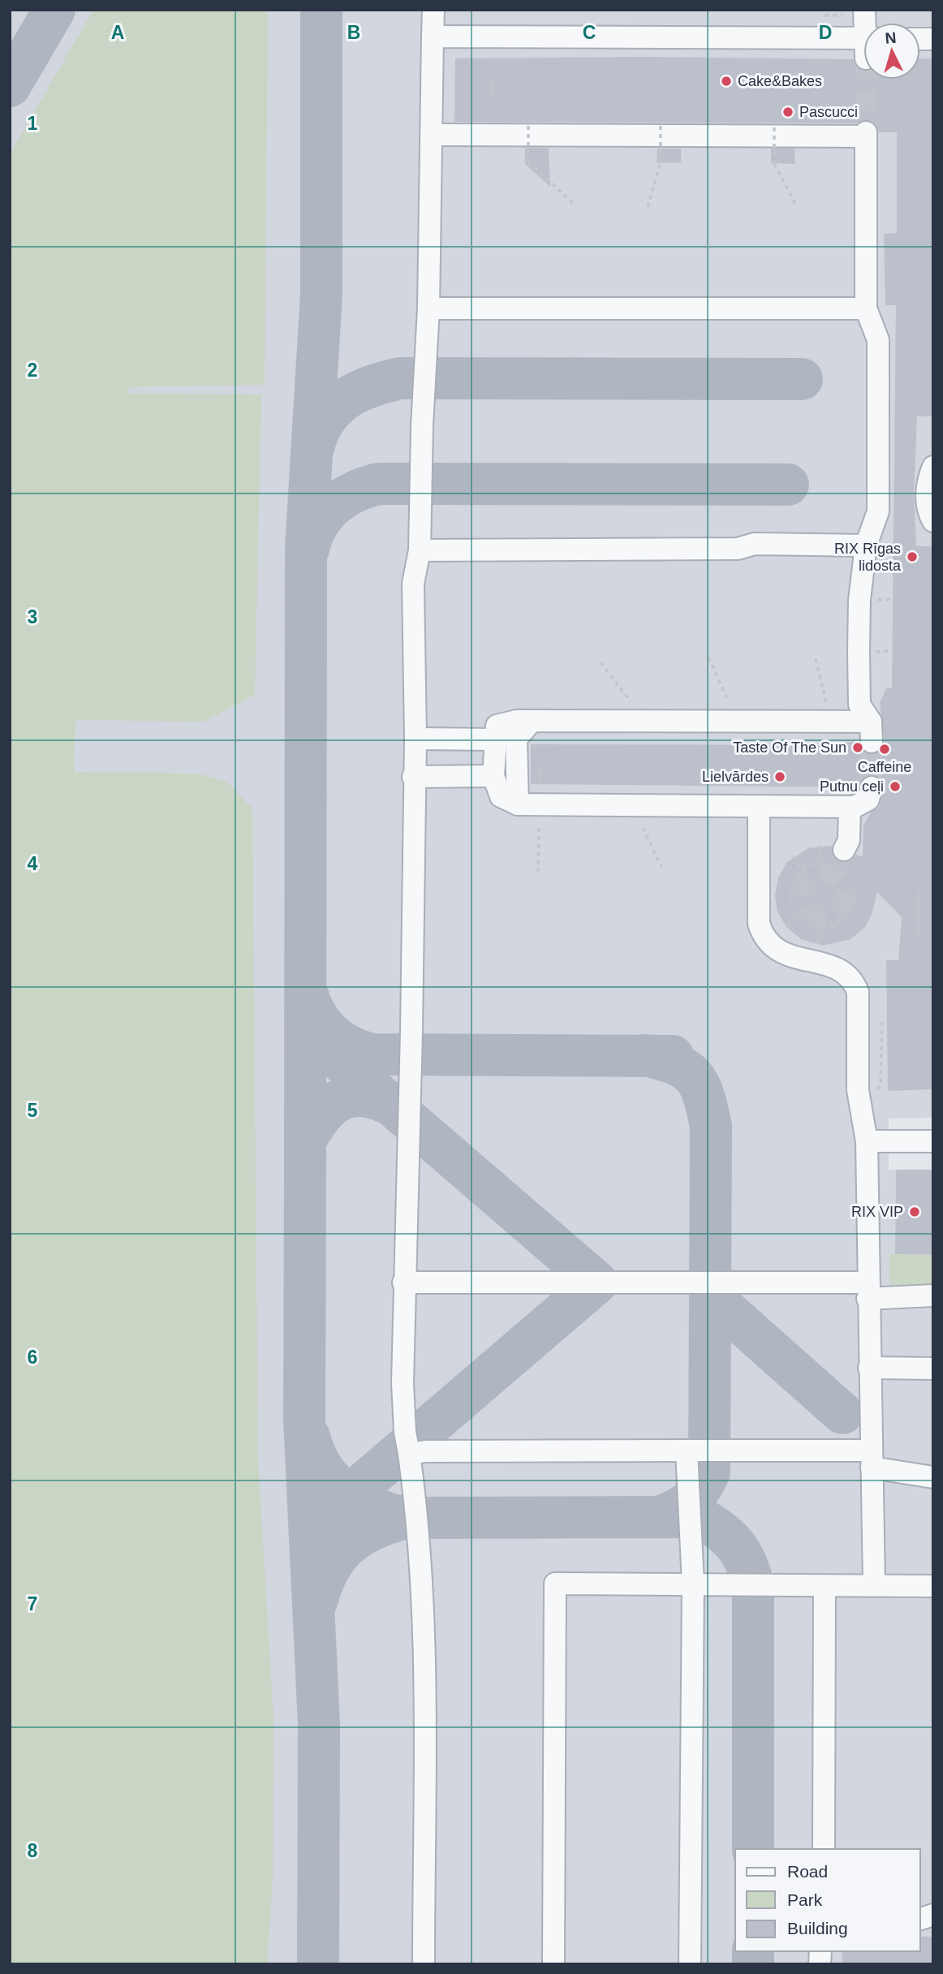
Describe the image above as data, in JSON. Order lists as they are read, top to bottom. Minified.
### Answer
{"places":["Cake&Bakes","Pascucci","RIX Rīgas lidosta","Taste Of The Sun","Caffeine","Lielvārdes","Putnu ceļi","RIX VIP"],"legend":["Road","Park","Building"],"north":"top","grid":{"columns":["A","B","C","D"],"rows":["1","2","3","4","5","6","7","8"]}}
